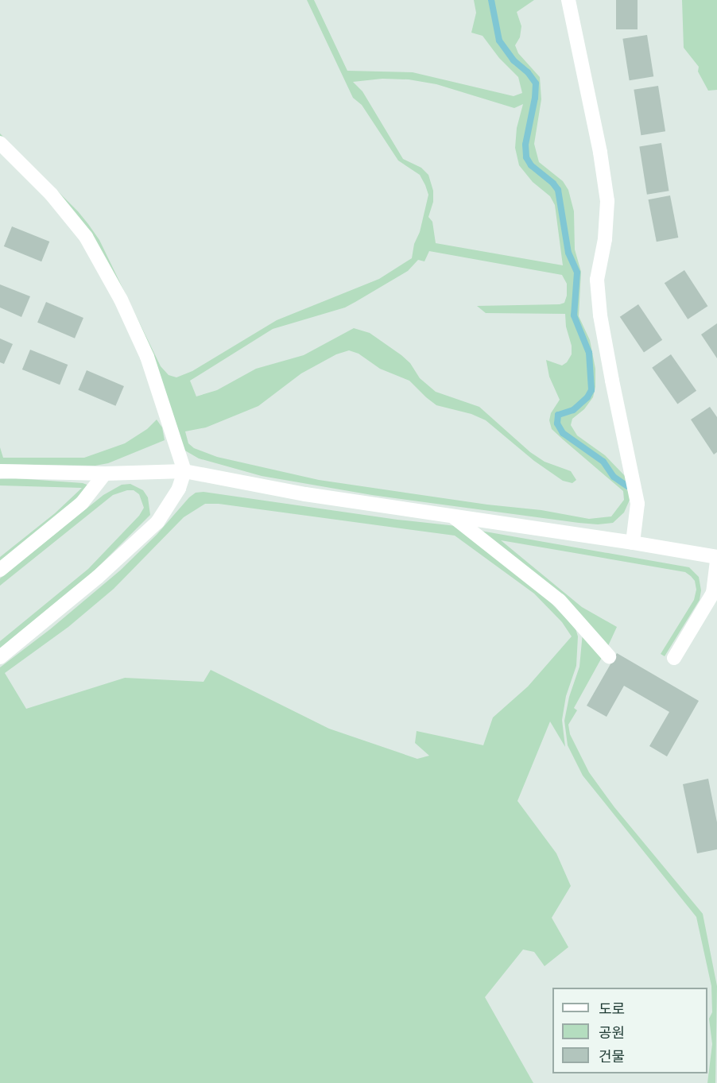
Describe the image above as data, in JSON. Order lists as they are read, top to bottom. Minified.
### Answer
{"legend":["도로","공원","건물"]}
